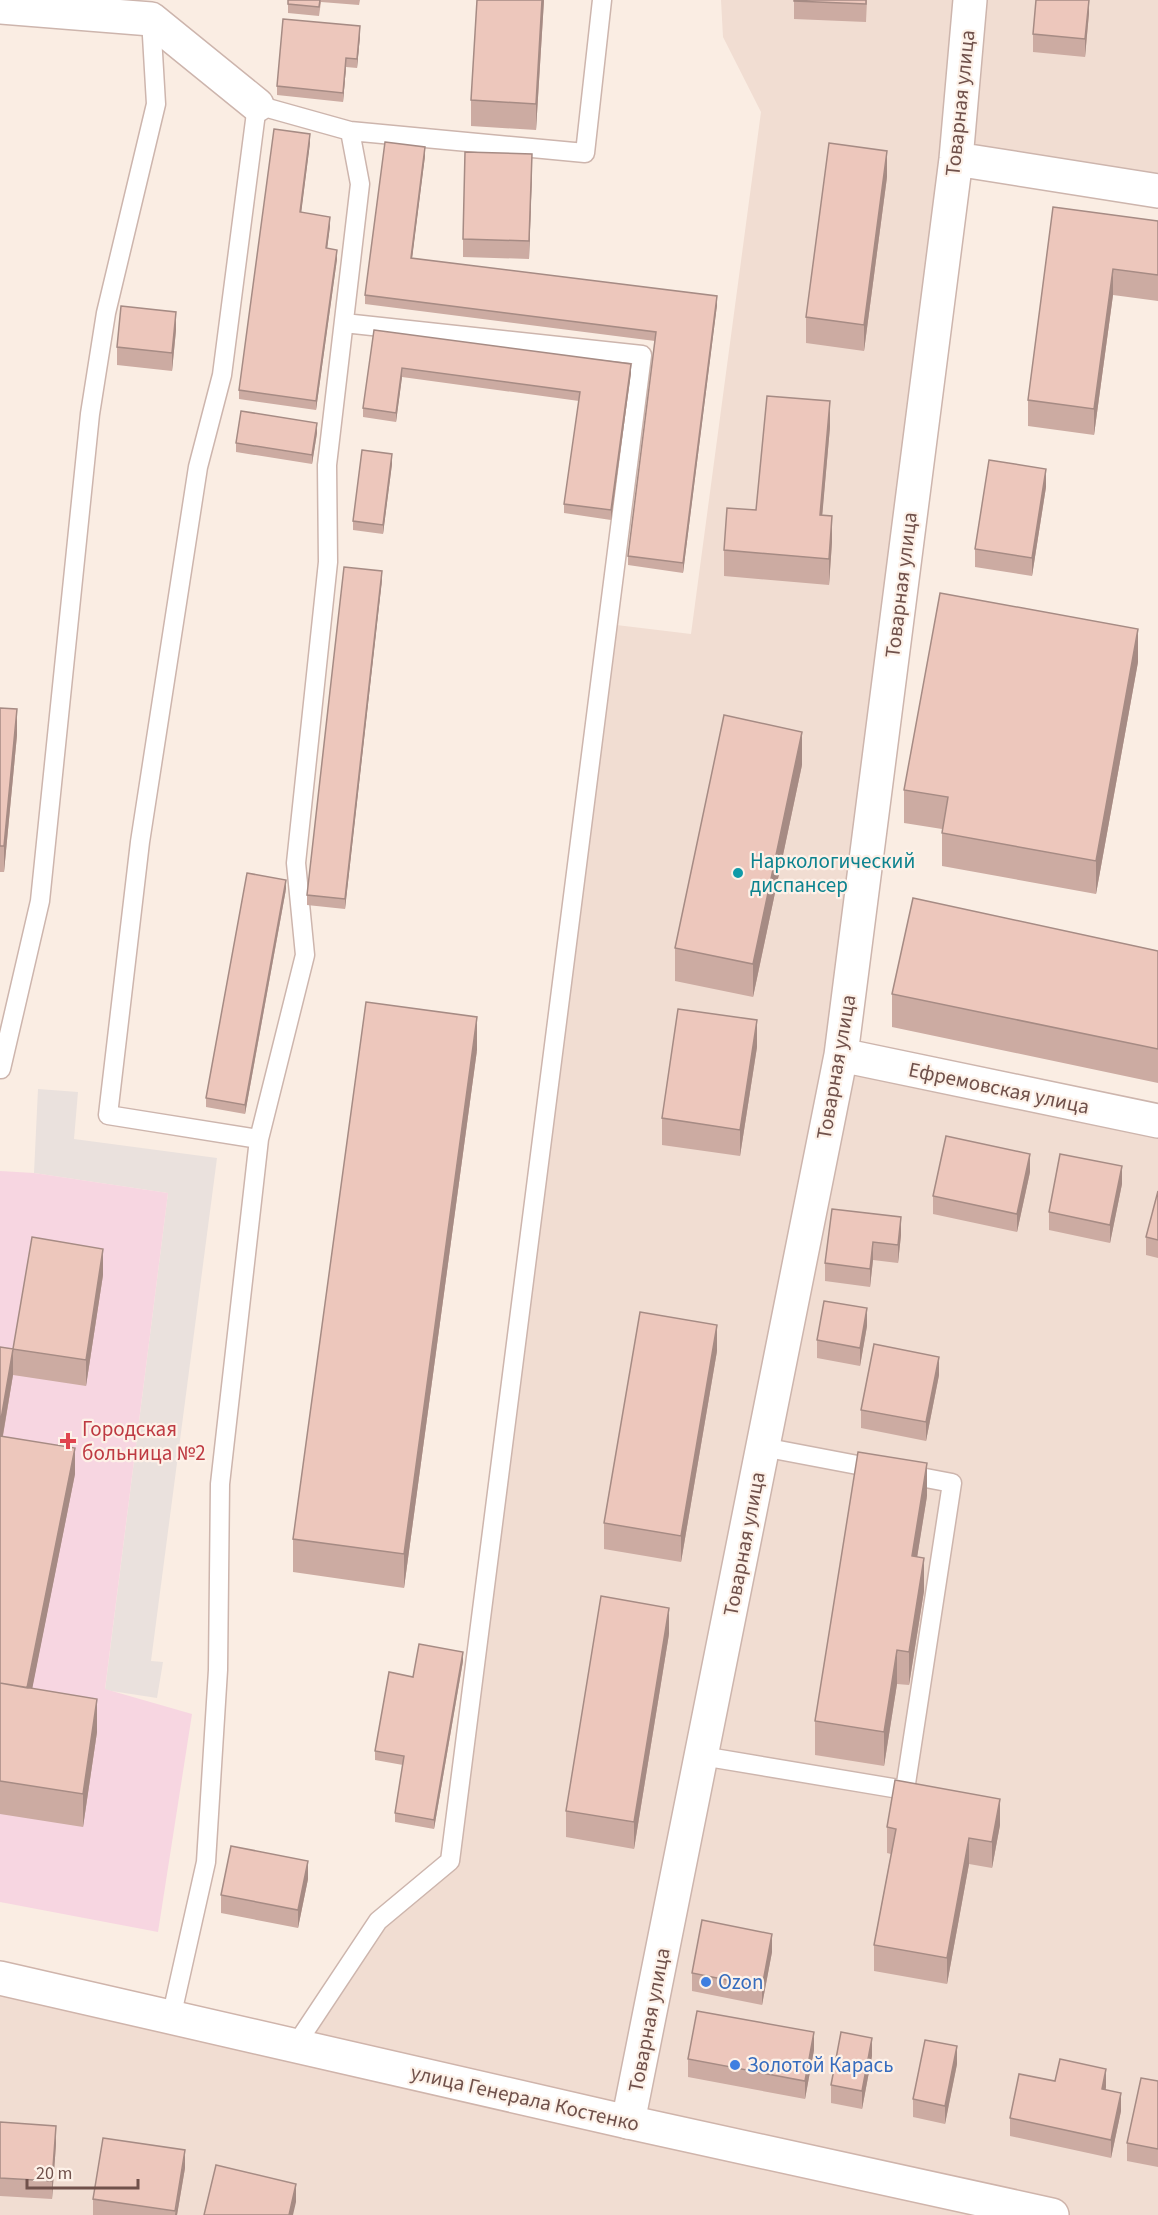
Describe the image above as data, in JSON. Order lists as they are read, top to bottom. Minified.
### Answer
{"streets":{"street":["Товарная улица","Ефремовская улица","улица Генерала Костенко"]},"crossings":[["Товарная улица","Ефремовская улица"],["Товарная улица","улица Генерала Костенко"]],"places":{"other":["Наркологический диспансер","Ozon","Золотой Карась"],"health":["Городская больница №2"]},"scale_bar":"20 m"}
